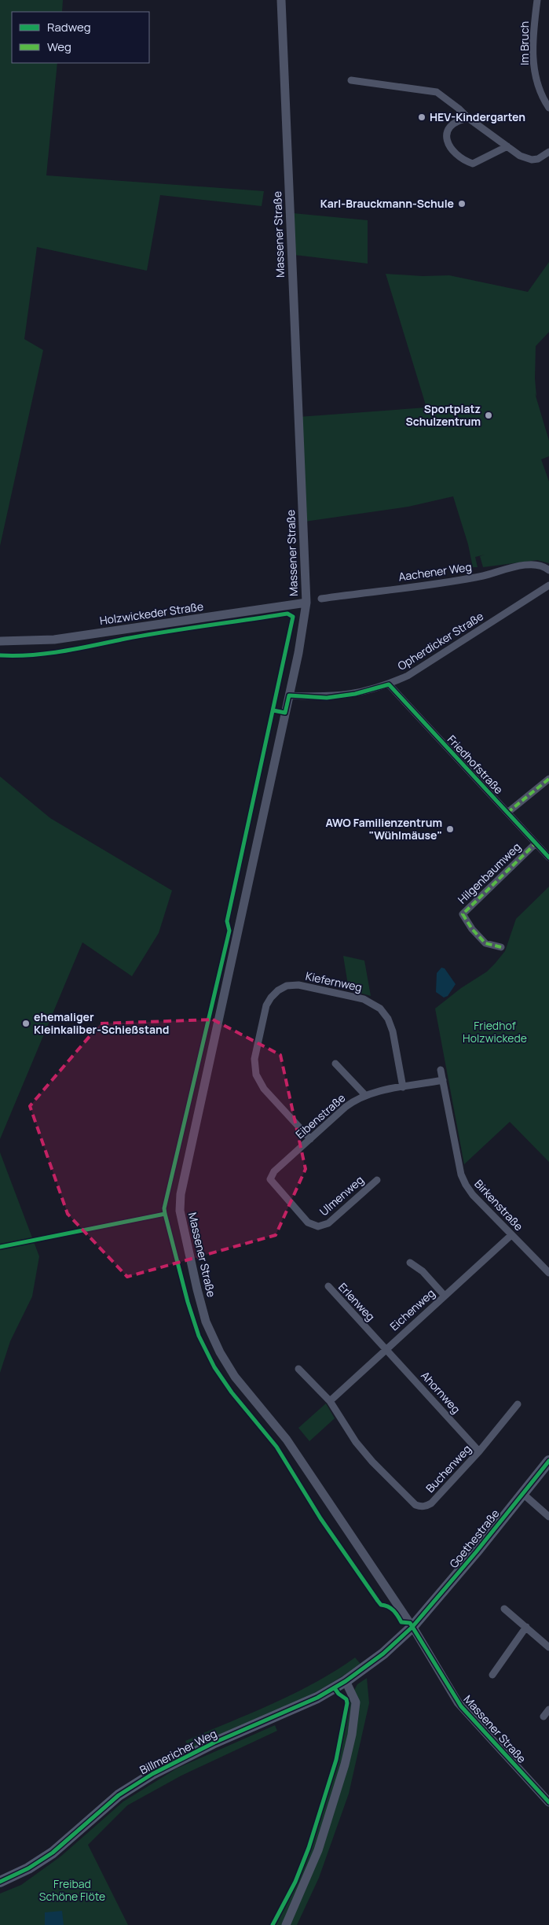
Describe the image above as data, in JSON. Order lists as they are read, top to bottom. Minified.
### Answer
{"streets":{"main road":["Goethestraße","Billmericher Weg"],"street":["Im Bruch","Massener Straße","Aachener Weg","Holzwickeder Straße","Opherdicker Straße","Friedhofstraße","Hilgenbaumweg","Kiefernweg","Eibenstraße","Ulmenweg","Birkenstraße","Erlenweg","Eichenweg","Ahornweg","Buchenweg"]},"crossings":[["Massener Straße","Holzwickeder Straße"],["Massener Straße","Opherdicker Straße"],["Massener Straße","Goethestraße"],["Massener Straße","Billmericher Weg"],["Opherdicker Straße","Friedhofstraße"],["Friedhofstraße","Hilgenbaumweg"],["Kiefernweg","Eibenstraße"],["Eibenstraße","Ulmenweg"],["Eibenstraße","Birkenstraße"],["Birkenstraße","Eichenweg"],["Erlenweg","Eichenweg"],["Erlenweg","Ahornweg"],["Eichenweg","Ahornweg"],["Eichenweg","Buchenweg"],["Ahornweg","Buchenweg"],["Goethestraße","Billmericher Weg"]],"parks":["Friedhof Holzwickede","Freibad Schöne Flöte"],"places":["HEV-Kindergarten","Karl-Brauckmann-Schule","Sportplatz Schulzentrum","AWO Familienzentrum \"Wühlmäuse\"","ehemaliger Kleinkaliber-Schießstand"],"legend":["Radweg","Weg"]}
